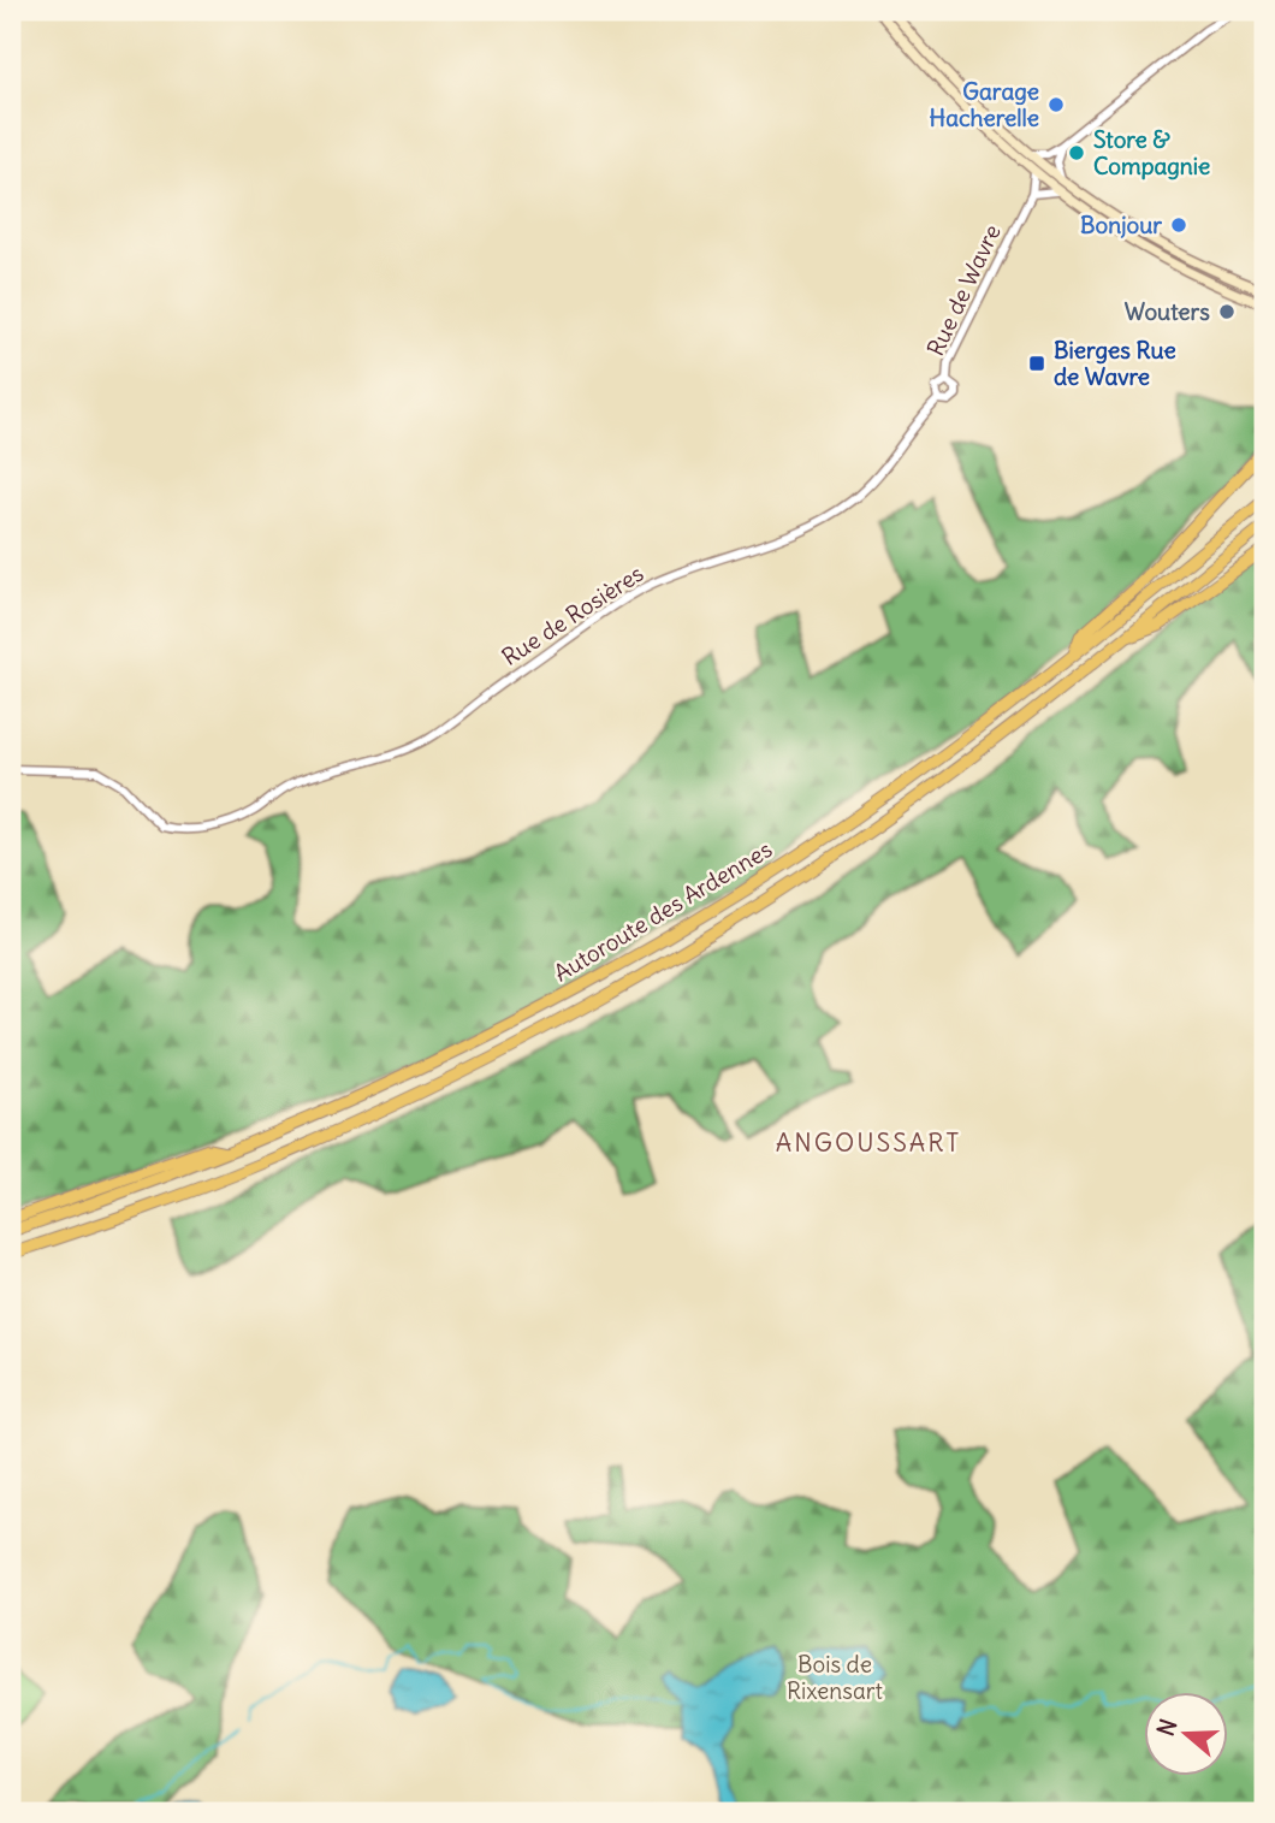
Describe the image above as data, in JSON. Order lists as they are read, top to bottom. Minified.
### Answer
{"streets":{"highway":["Autoroute des Ardennes"],"street":["Rue de Wavre","Rue de Rosières"]},"crossings":[["Rue de Wavre","Rue de Rosières"]],"districts":["ANGOUSSART"],"parks":["Bois de Rixensart"],"places":{"other":["Garage Hacherelle","Store & Compagnie","Bonjour","Wouters"],"transit":["Bierges Rue de Wavre"]},"north":"left"}
